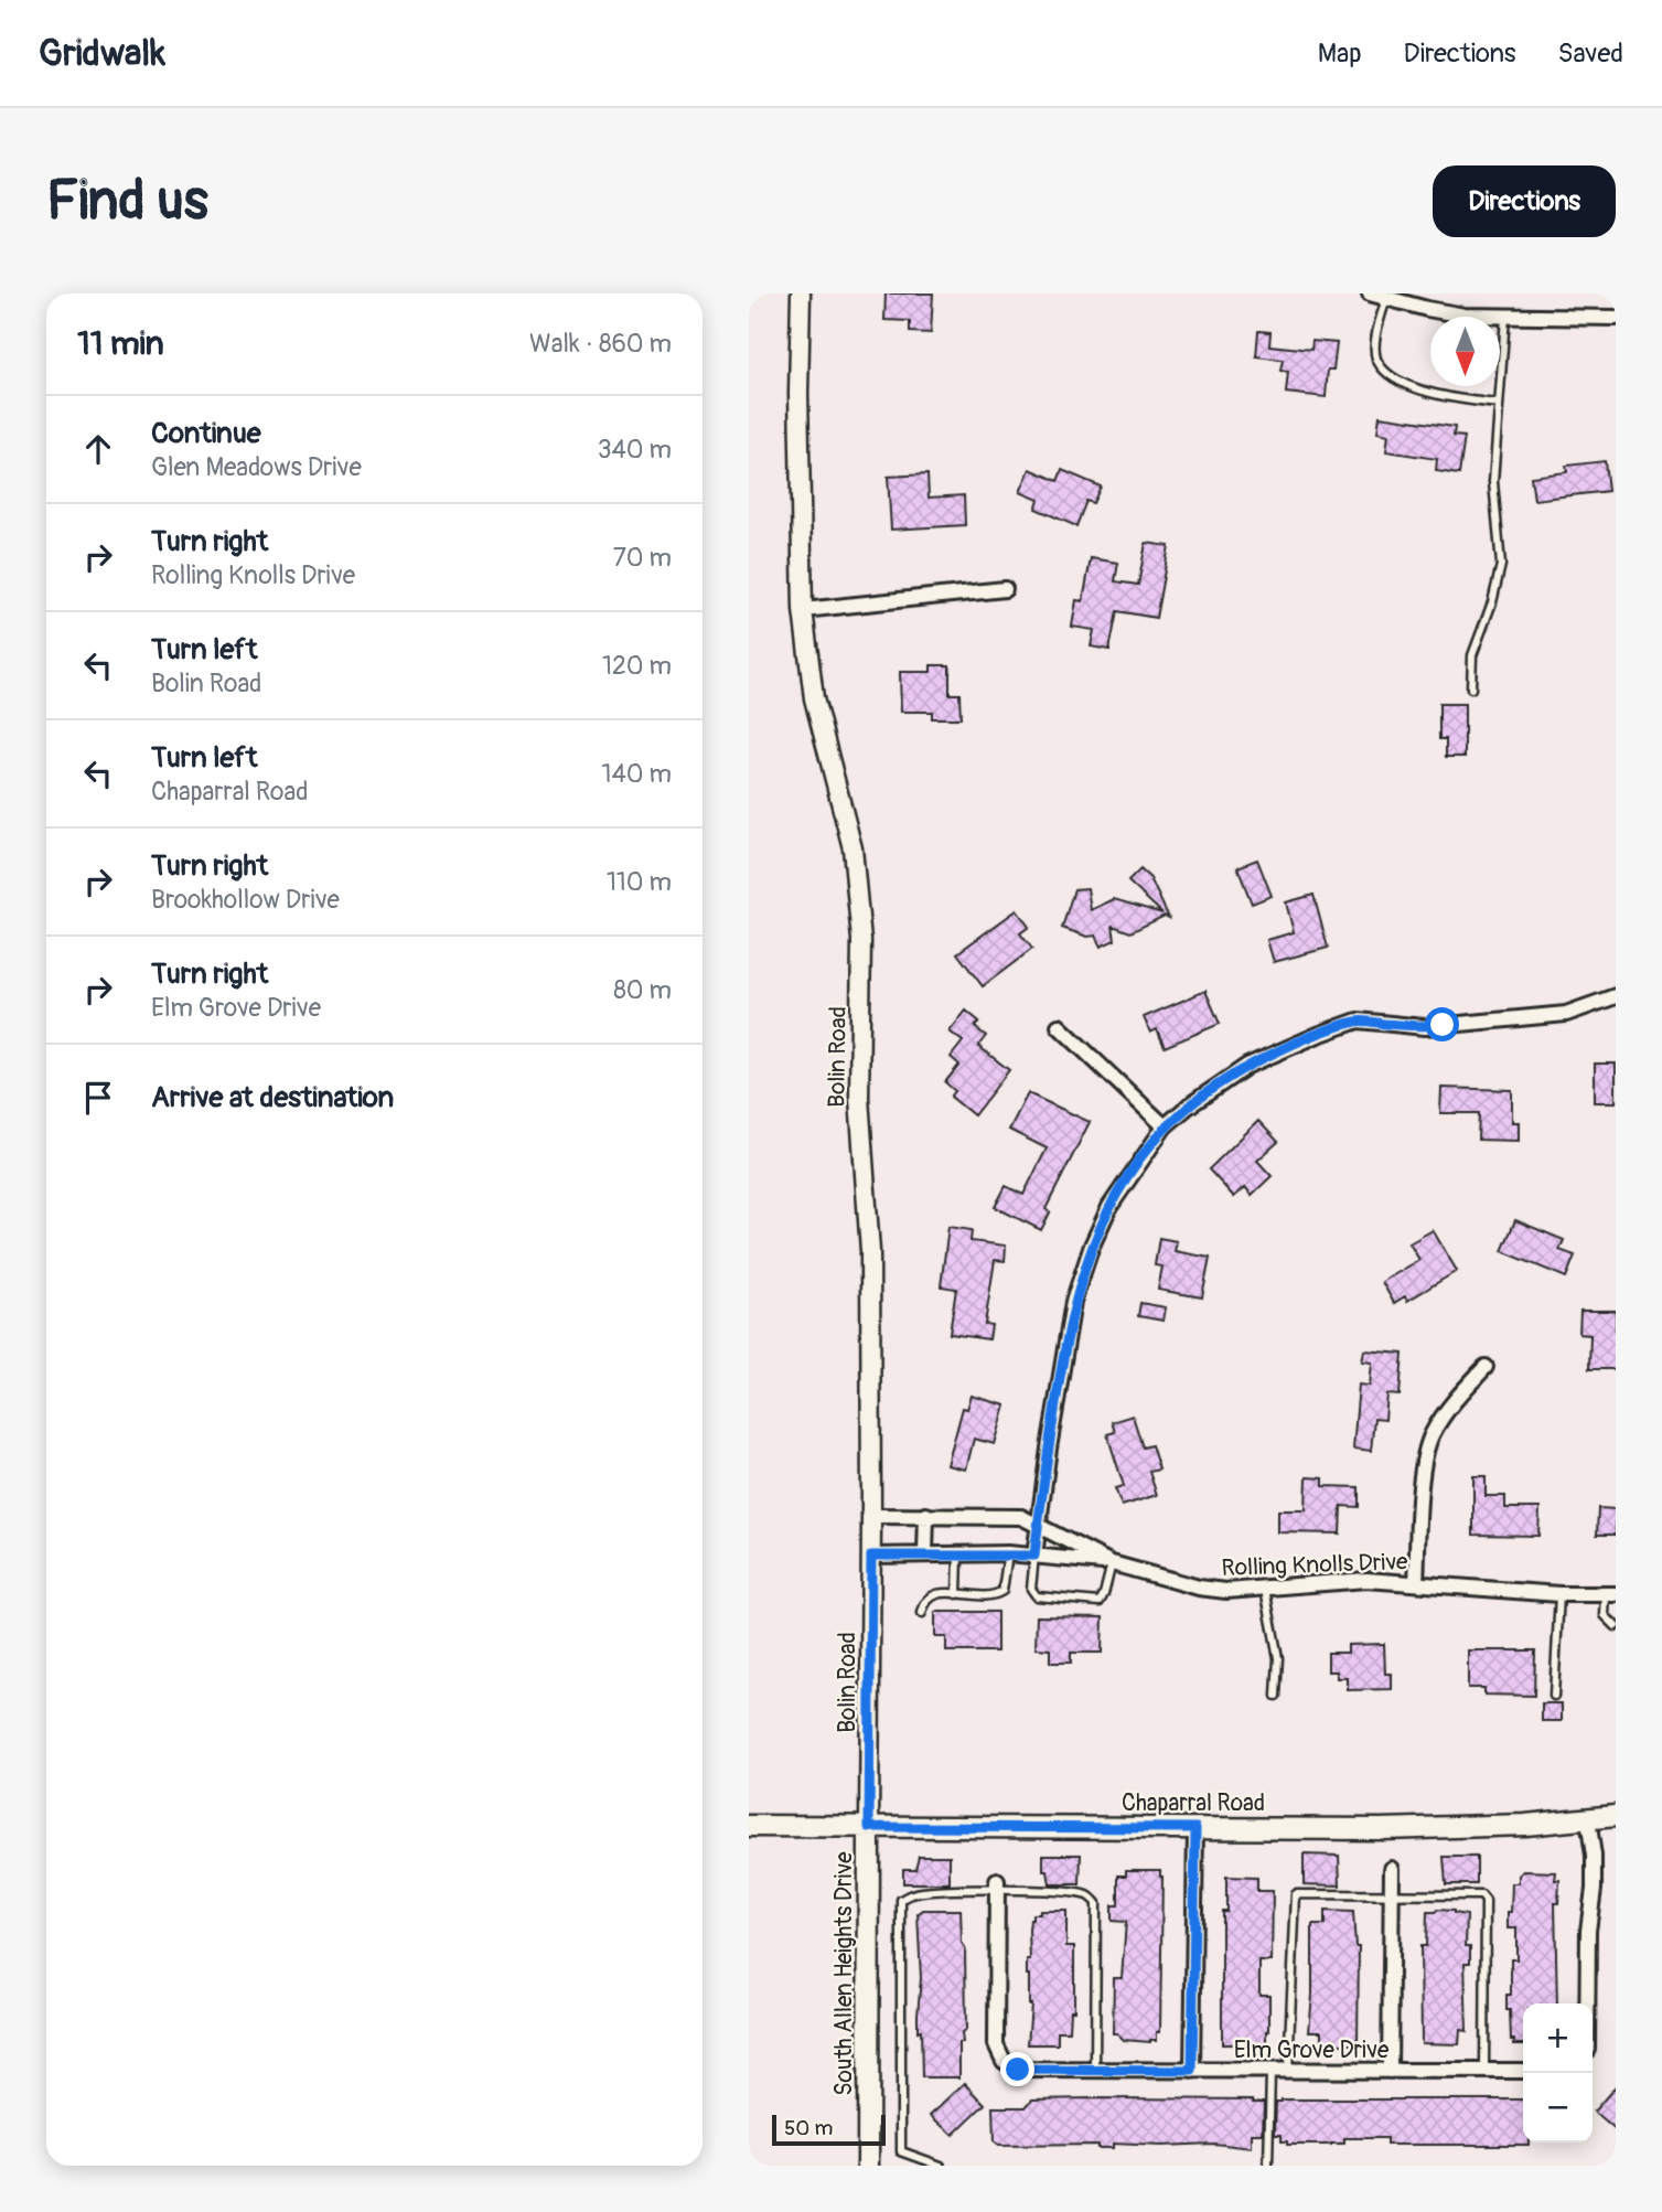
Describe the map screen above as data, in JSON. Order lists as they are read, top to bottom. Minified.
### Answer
{"streets":{"main road":["Chaparral Road","South Allen Heights Drive"],"street":["Bolin Road","Rolling Knolls Drive","Elm Grove Drive"]},"crossings":[["Bolin Road","Rolling Knolls Drive"],["Bolin Road","Chaparral Road"],["Bolin Road","South Allen Heights Drive"],["Chaparral Road","South Allen Heights Drive"]],"scale_bar":"50 m","north":"bottom","page":{"header":"Gridwalk","nav":["Map","Directions","Saved"],"buttons":"Directions","title":"Find us","heading":["11 min","Walk · 860 m"],"list":[["Continue","Glen Meadows Drive","340 m"],["Turn right","Rolling Knolls Drive","70 m"],["Turn left","Bolin Road","120 m"],["Turn left","Chaparral Road","140 m"],["Turn right","Brookhollow Drive","110 m"],["Turn right","Elm Grove Drive","80 m"],"Arrive at destination"],"map_buttons":["+","−"],"scale":"50 m"}}
